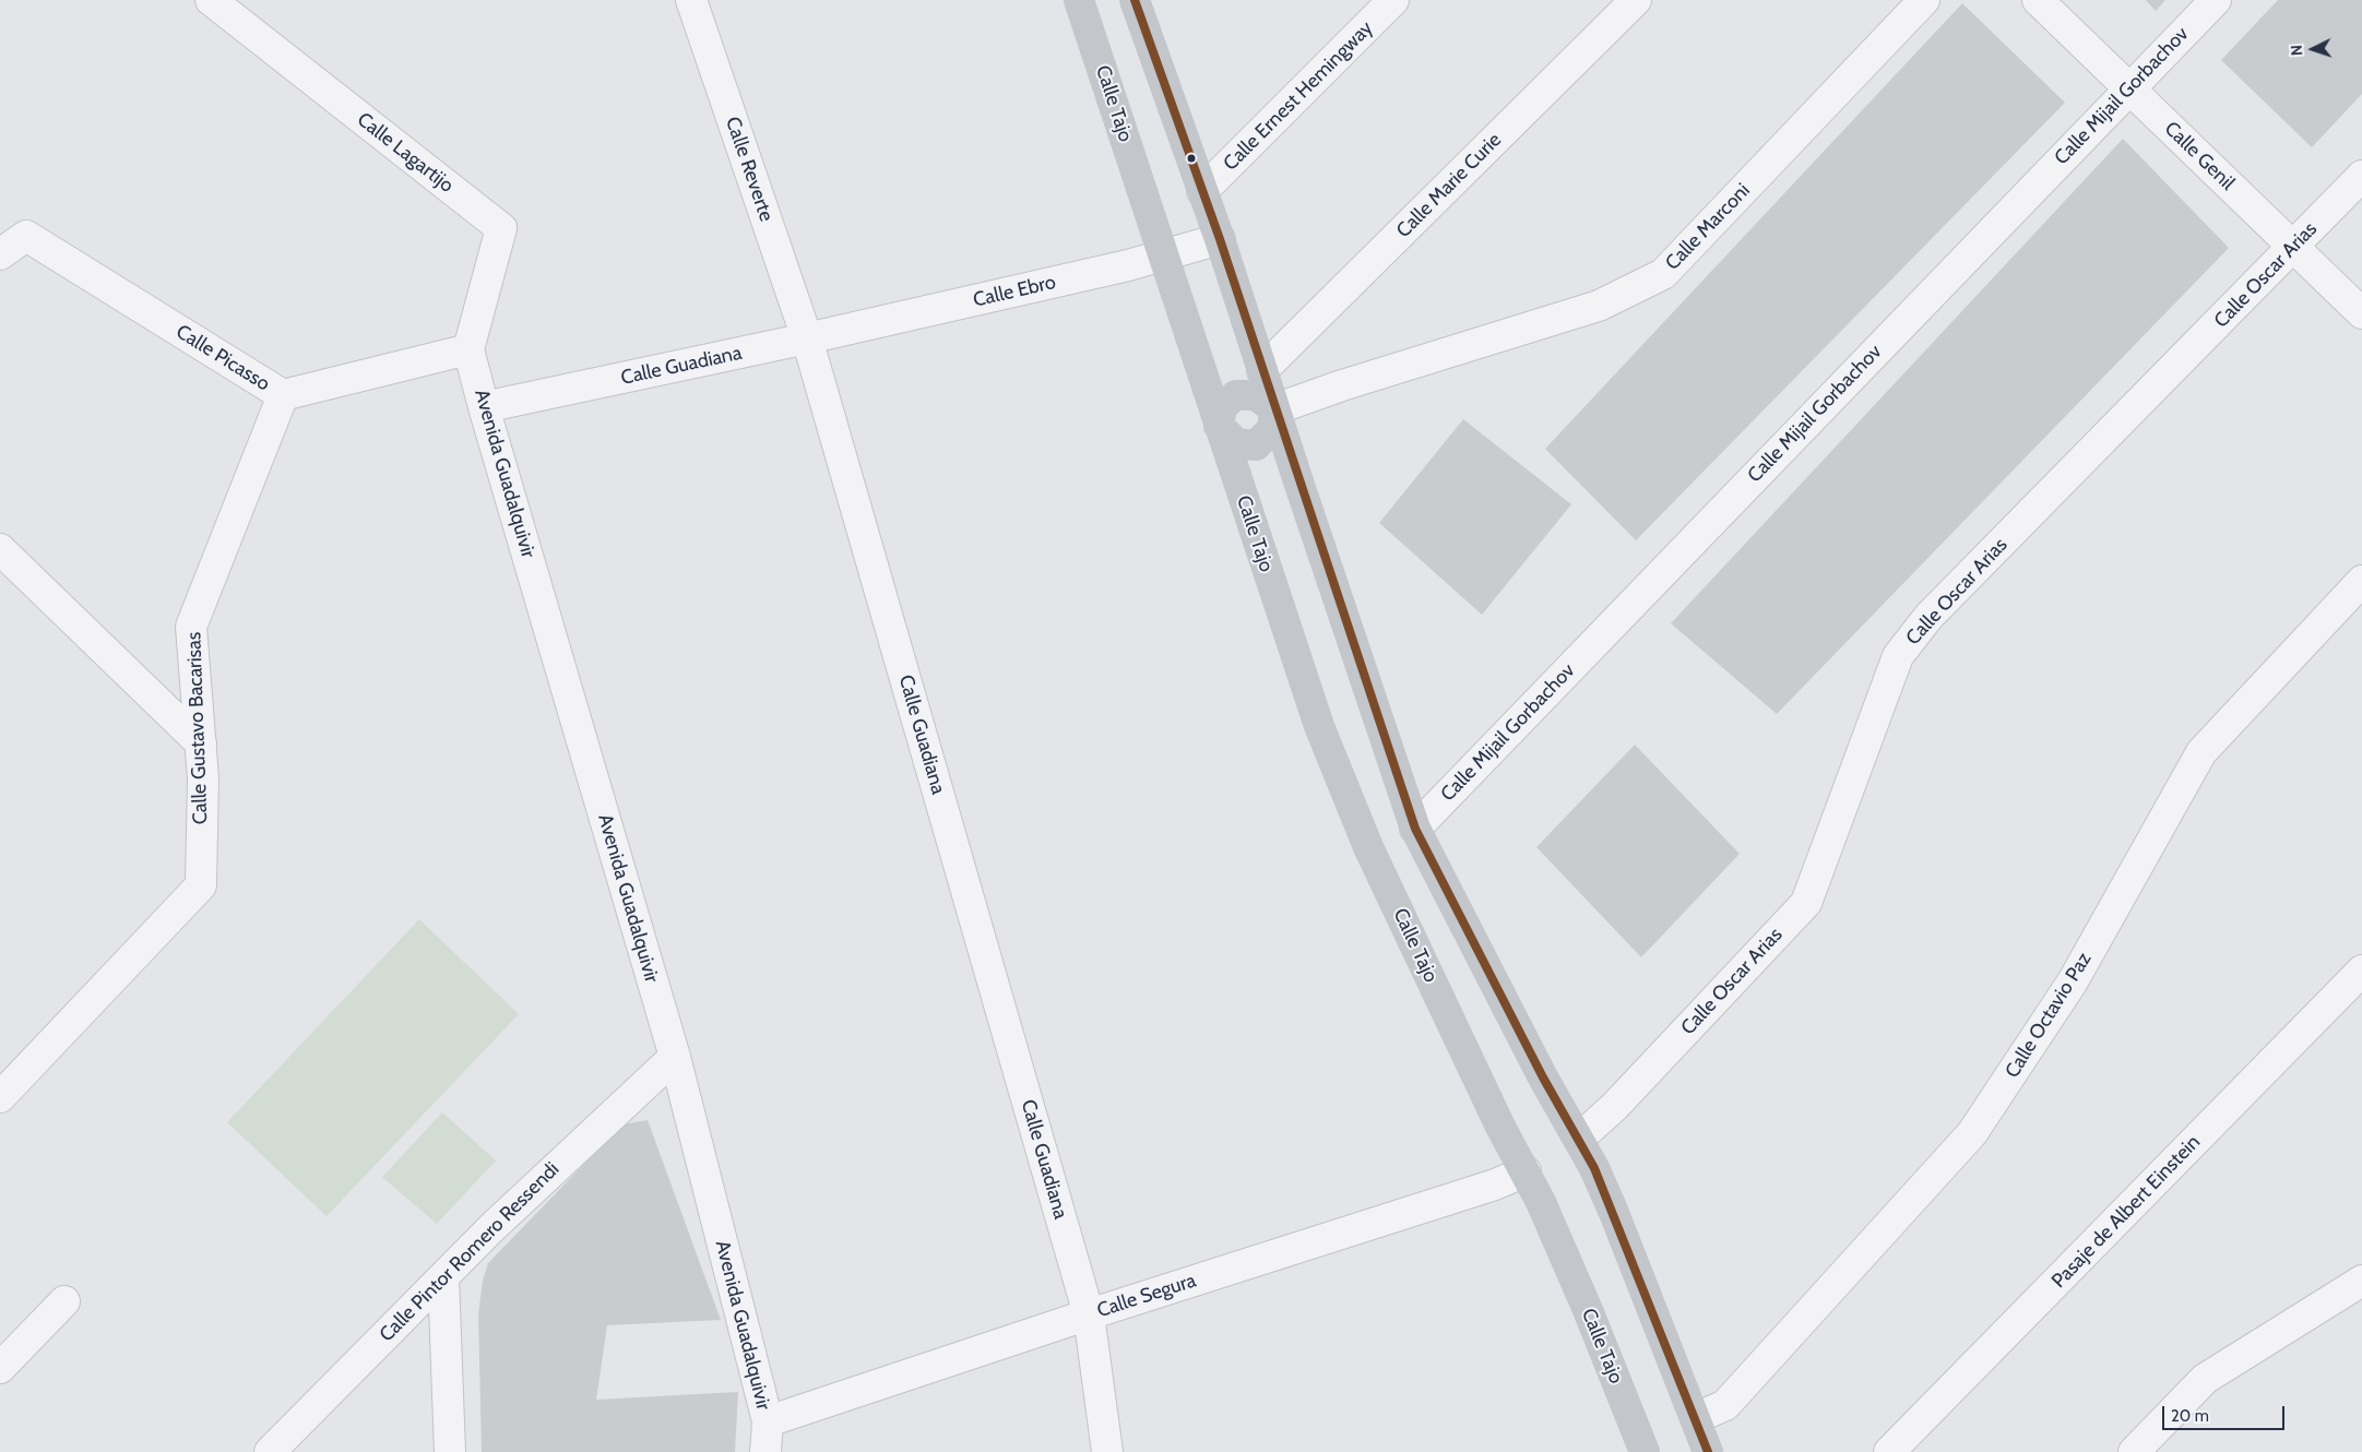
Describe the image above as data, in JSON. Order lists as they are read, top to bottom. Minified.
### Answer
{"streets":{"street":["Calle Ernest Hemingway","Calle Mijail Gorbachov","Calle Tajo","Calle Lagartijo","Calle Genil","Calle Reverte","Calle Marie Curie","Calle Marconi","Calle Oscar Arias","Calle Ebro","Calle Picasso","Calle Guadiana","Avenida Guadalquivir","Calle Gustavo Bacarisas","Calle Octavio Paz","Pasaje de Albert Einstein","Calle Pintor Romero Ressendi","Calle Segura"]},"crossings":[["Calle Mijail Gorbachov","Calle Genil"],["Calle Tajo","Calle Marconi"],["Calle Tajo","Calle Ebro"],["Calle Tajo","Calle Segura"],["Calle Lagartijo","Calle Picasso"],["Calle Lagartijo","Avenida Guadalquivir"],["Calle Genil","Calle Oscar Arias"],["Calle Reverte","Calle Ebro"],["Calle Reverte","Calle Guadiana"],["Calle Ebro","Calle Guadiana"],["Calle Picasso","Avenida Guadalquivir"],["Calle Picasso","Calle Gustavo Bacarisas"],["Calle Guadiana","Avenida Guadalquivir"],["Calle Guadiana","Calle Segura"],["Avenida Guadalquivir","Calle Pintor Romero Ressendi"],["Avenida Guadalquivir","Calle Segura"]],"scale_bar":"20 m","north":"left"}
